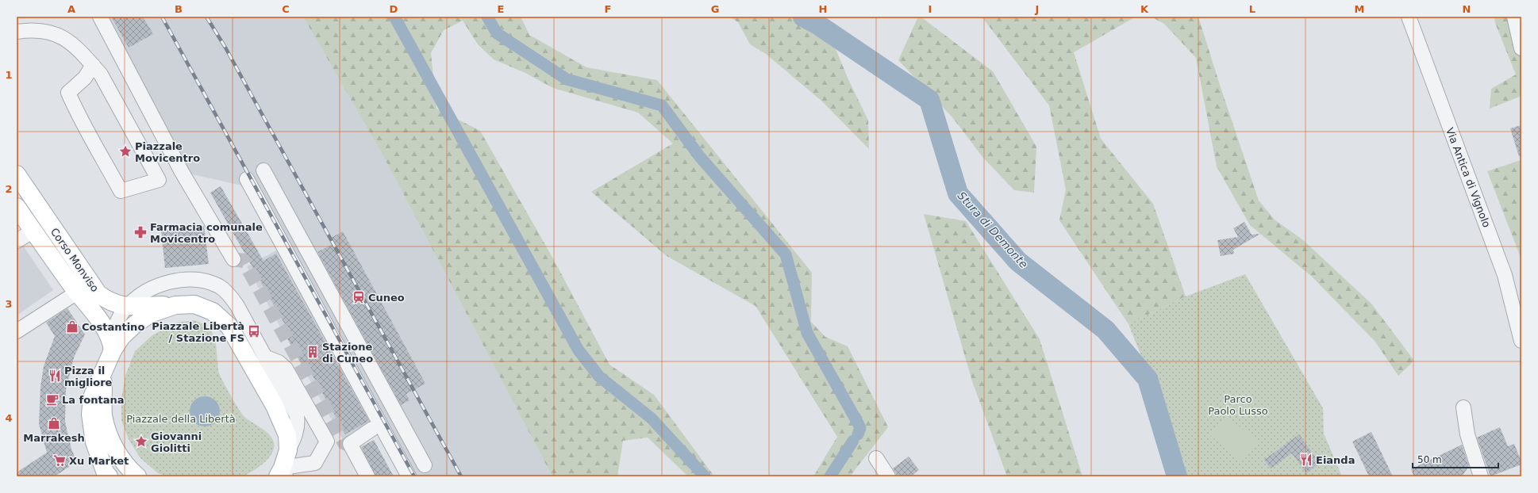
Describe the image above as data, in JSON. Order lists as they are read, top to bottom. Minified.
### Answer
{"streets":{"main road":["Corso Monviso"],"street":["Via Antica di Vignolo"]},"water":["Stura di Demonte"],"parks":["Parco Paolo Lusso","Piazzale della Libertà"],"places":{"place":["Piazzale Movicentro","Giovanni Giolitti"],"pharmacy":["Farmacia comunale Movicentro"],"station":["Cuneo"],"shop":["Costantino","Marrakesh"],"bus stop":["Piazzale Libertà / Stazione FS"],"building":["Stazione di Cuneo"],"restaurant":["Pizza il migliore","Eianda"],"cafe":["La fontana"],"supermarket":["Xu Market"]},"scale_bar":"50 m","grid":{"columns":["A","B","C","D","E","F","G","H","I","J","K","L","M","N"],"rows":["1","2","3","4"]}}
